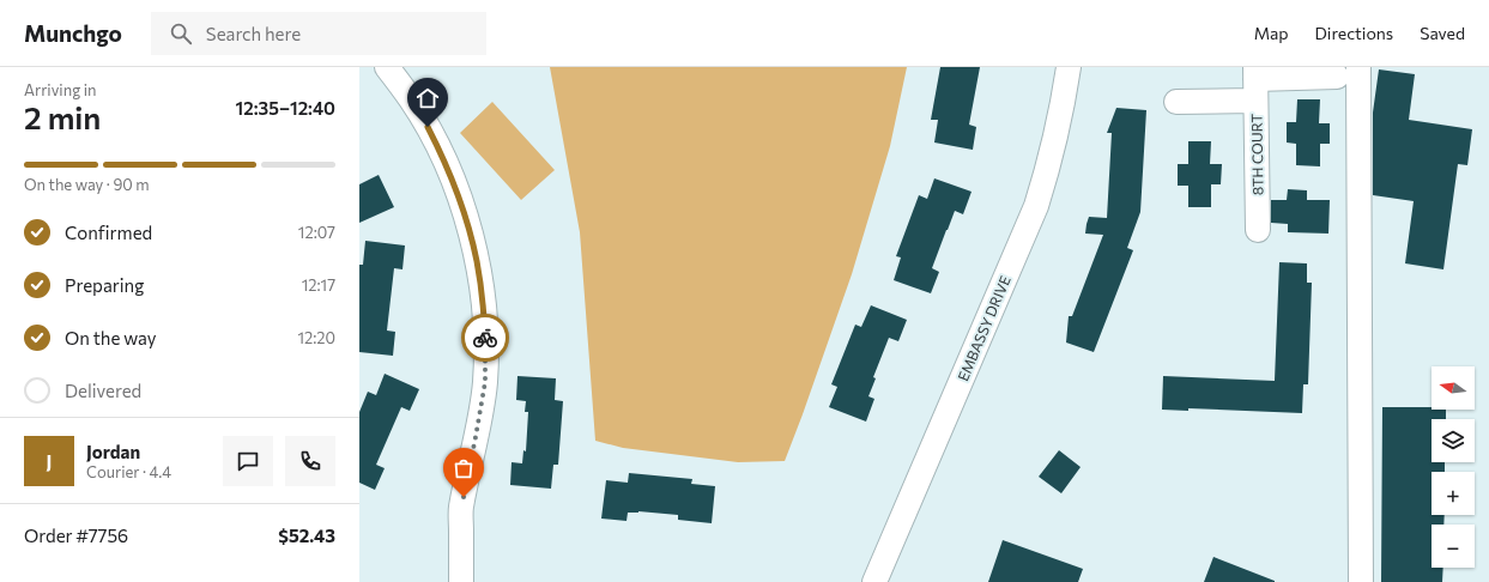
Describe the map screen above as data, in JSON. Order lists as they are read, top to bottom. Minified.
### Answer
{"streets":{"street":["8TH COURT","EMBASSY DRIVE"]},"north":"left","page":{"header":"Munchgo","search":"Search here","nav":["Map","Directions","Saved"],"heading":["2 min","Arriving in","12:35–12:40"],"panel":["Jordan","Courier · 4.4","Order #7756","$52.43"],"bar":"On the way · 90 m","list":[["Confirmed","12:07"],["Preparing","12:17"],["On the way","12:20"],"Delivered"],"map_buttons":["+","−"],"round":"J"}}
